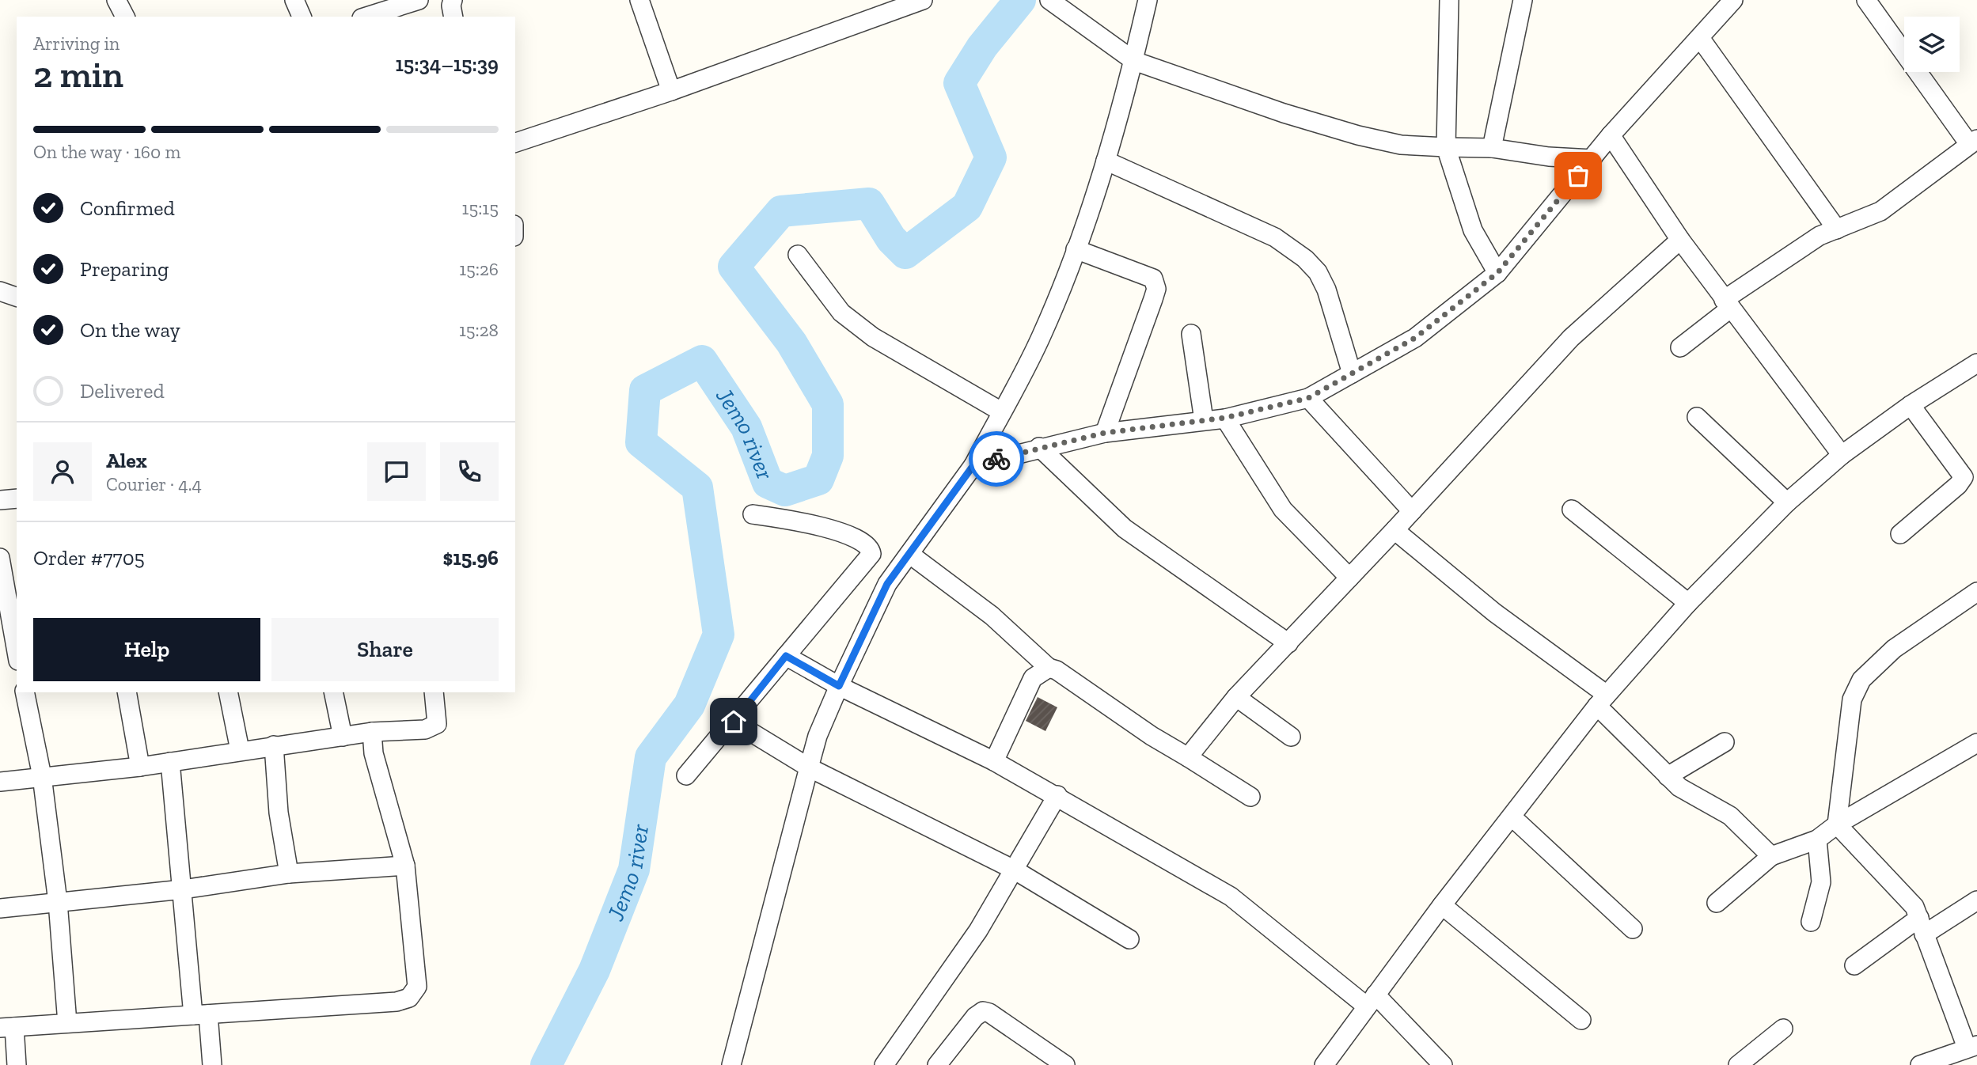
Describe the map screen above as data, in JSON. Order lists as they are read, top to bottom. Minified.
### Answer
{"water":["Jemo river"],"page":{"heading":["2 min","Arriving in","15:34–15:39"],"panel":["Alex","Courier · 4.4","Order #7705","$15.96"],"bar":"On the way · 160 m","list":[["Confirmed","15:15"],["Preparing","15:26"],["On the way","15:28"],"Delivered"],"buttons":["Help","Share"]}}
